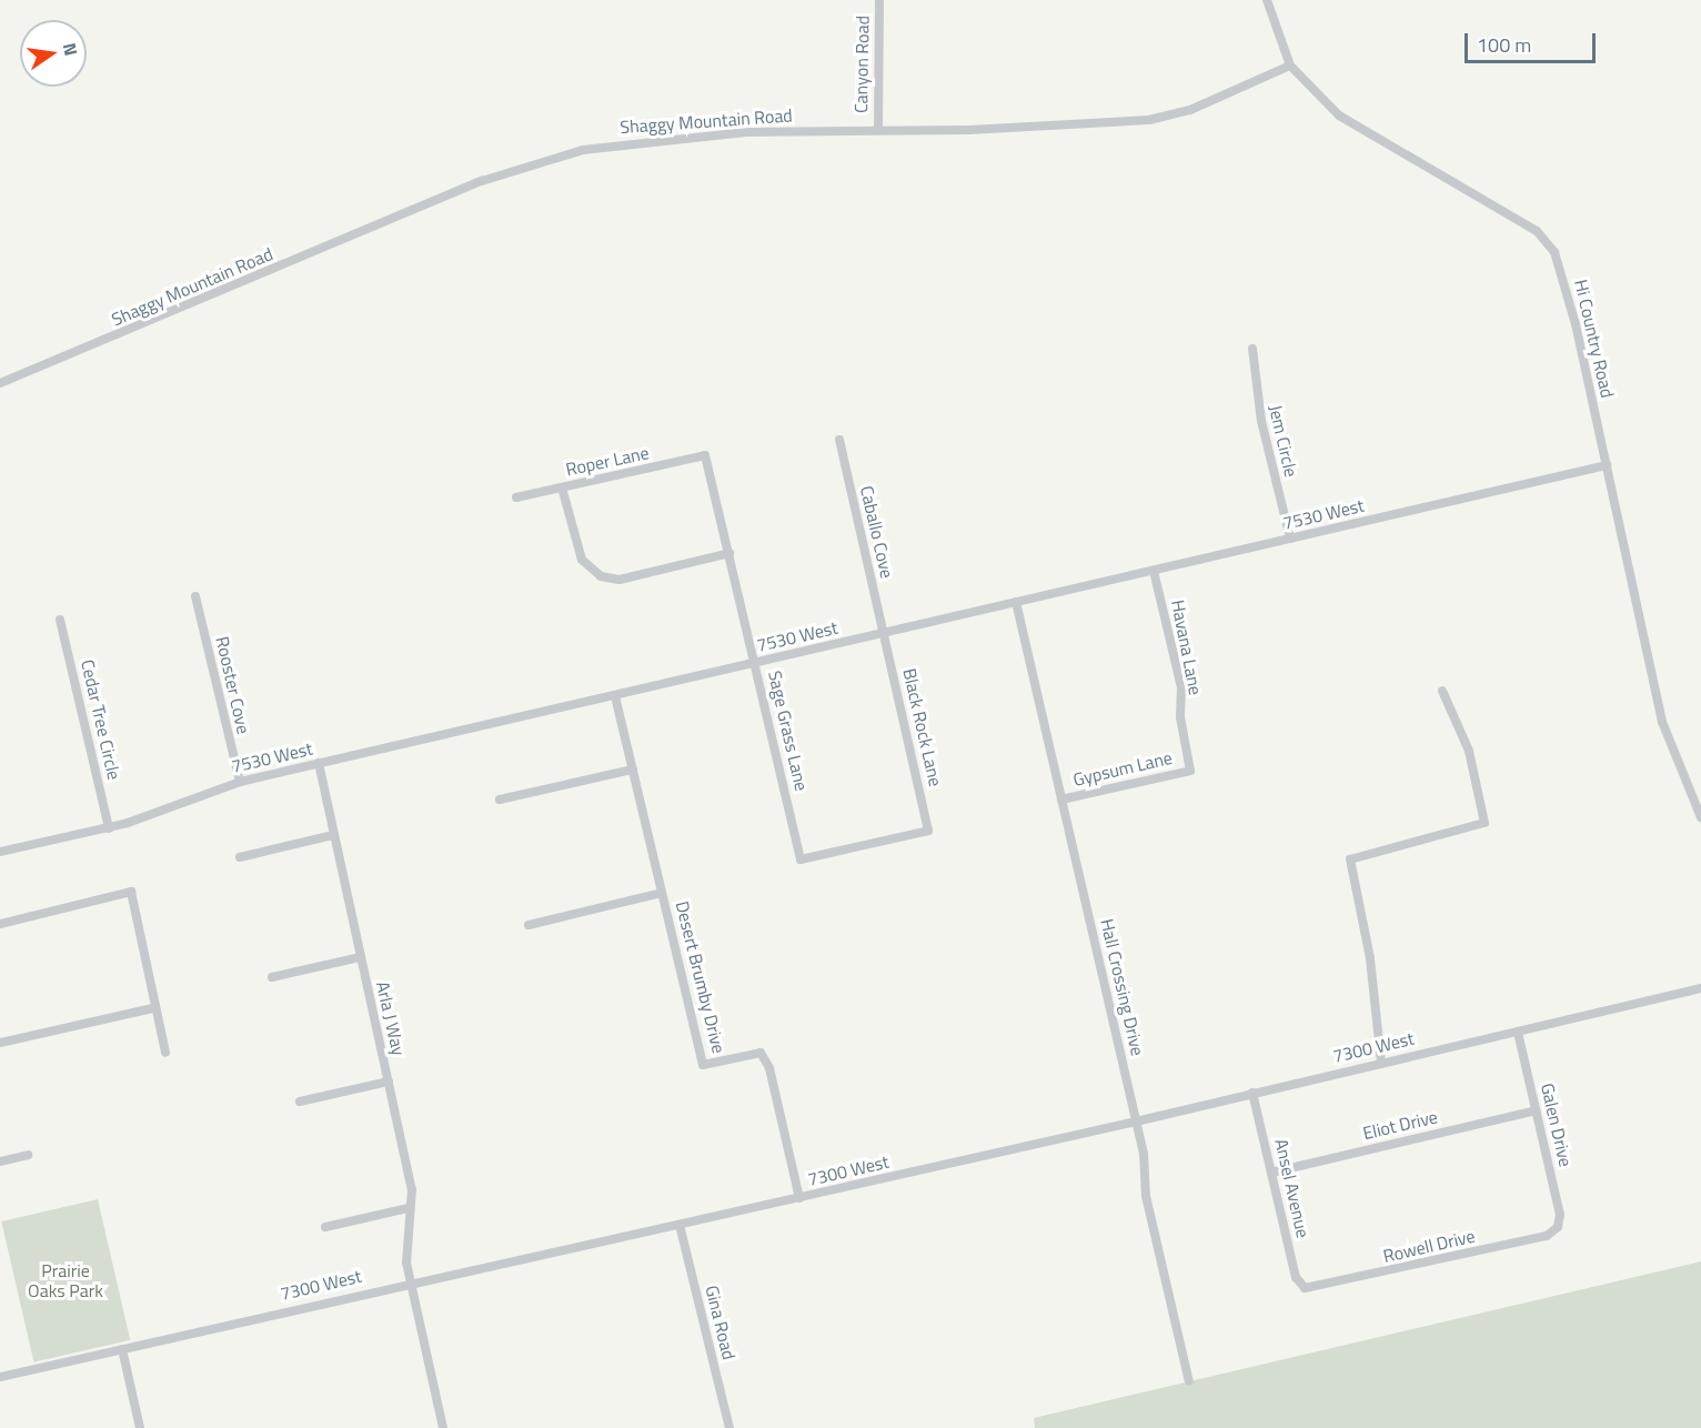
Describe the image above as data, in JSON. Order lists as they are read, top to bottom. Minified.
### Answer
{"streets":{"street":["Canyon Road","Shaggy Mountain Road","Hi Country Road","Jem Circle","Roper Lane","7530 West","Caballo Cove","Havana Lane","Rooster Cove","Cedar Tree Circle","Black Rock Lane","Sage Grass Lane","Gypsum Lane","Desert Brumby Drive","Hall Crossing Drive","Arla J Way","7300 West","Eliot Drive","Galen Drive","Ansel Avenue","Rowell Drive","Gina Road"]},"crossings":[["Canyon Road","Shaggy Mountain Road"],["Shaggy Mountain Road","Hi Country Road"],["Hi Country Road","7530 West"],["Jem Circle","7530 West"],["Roper Lane","Sage Grass Lane"],["7530 West","Caballo Cove"],["7530 West","Havana Lane"],["7530 West","Rooster Cove"],["7530 West","Cedar Tree Circle"],["7530 West","Black Rock Lane"],["7530 West","Sage Grass Lane"],["7530 West","Desert Brumby Drive"],["7530 West","Hall Crossing Drive"],["7530 West","Arla J Way"],["Caballo Cove","Black Rock Lane"],["Havana Lane","Gypsum Lane"],["Black Rock Lane","Sage Grass Lane"],["Gypsum Lane","Hall Crossing Drive"],["Desert Brumby Drive","7300 West"],["Hall Crossing Drive","7300 West"],["Arla J Way","7300 West"],["7300 West","Galen Drive"],["7300 West","Ansel Avenue"],["7300 West","Gina Road"],["Eliot Drive","Galen Drive"],["Eliot Drive","Ansel Avenue"],["Galen Drive","Rowell Drive"],["Ansel Avenue","Rowell Drive"]],"parks":["Prairie Oaks Park"],"scale_bar":"100 m","north":"right"}
